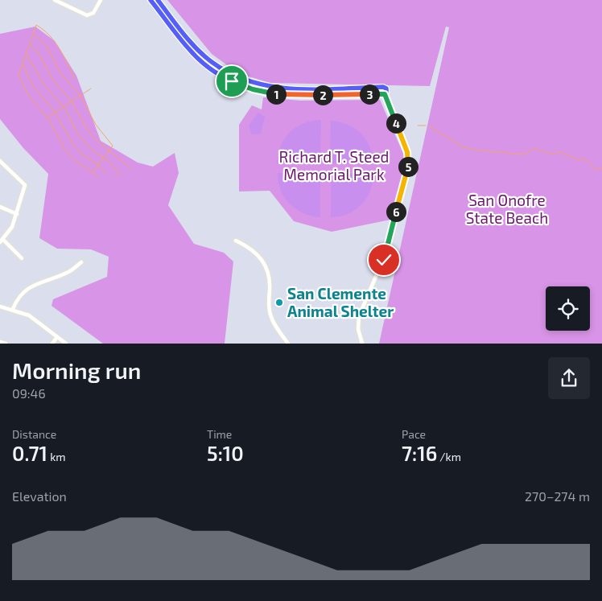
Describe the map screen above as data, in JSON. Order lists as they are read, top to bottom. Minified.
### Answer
{"parks":["Richard T. Steed Memorial Park","San Onofre State Beach"],"places":["San Clemente Animal Shelter"],"page":{"pins":["1","3","2","4","5","6"],"heading":["Morning run","09:46"],"stats":[["Distance","0.71 km"],["Time","5:10"],["Pace","7:16 /km"]],"chart":["Elevation","270–274 m"]}}
